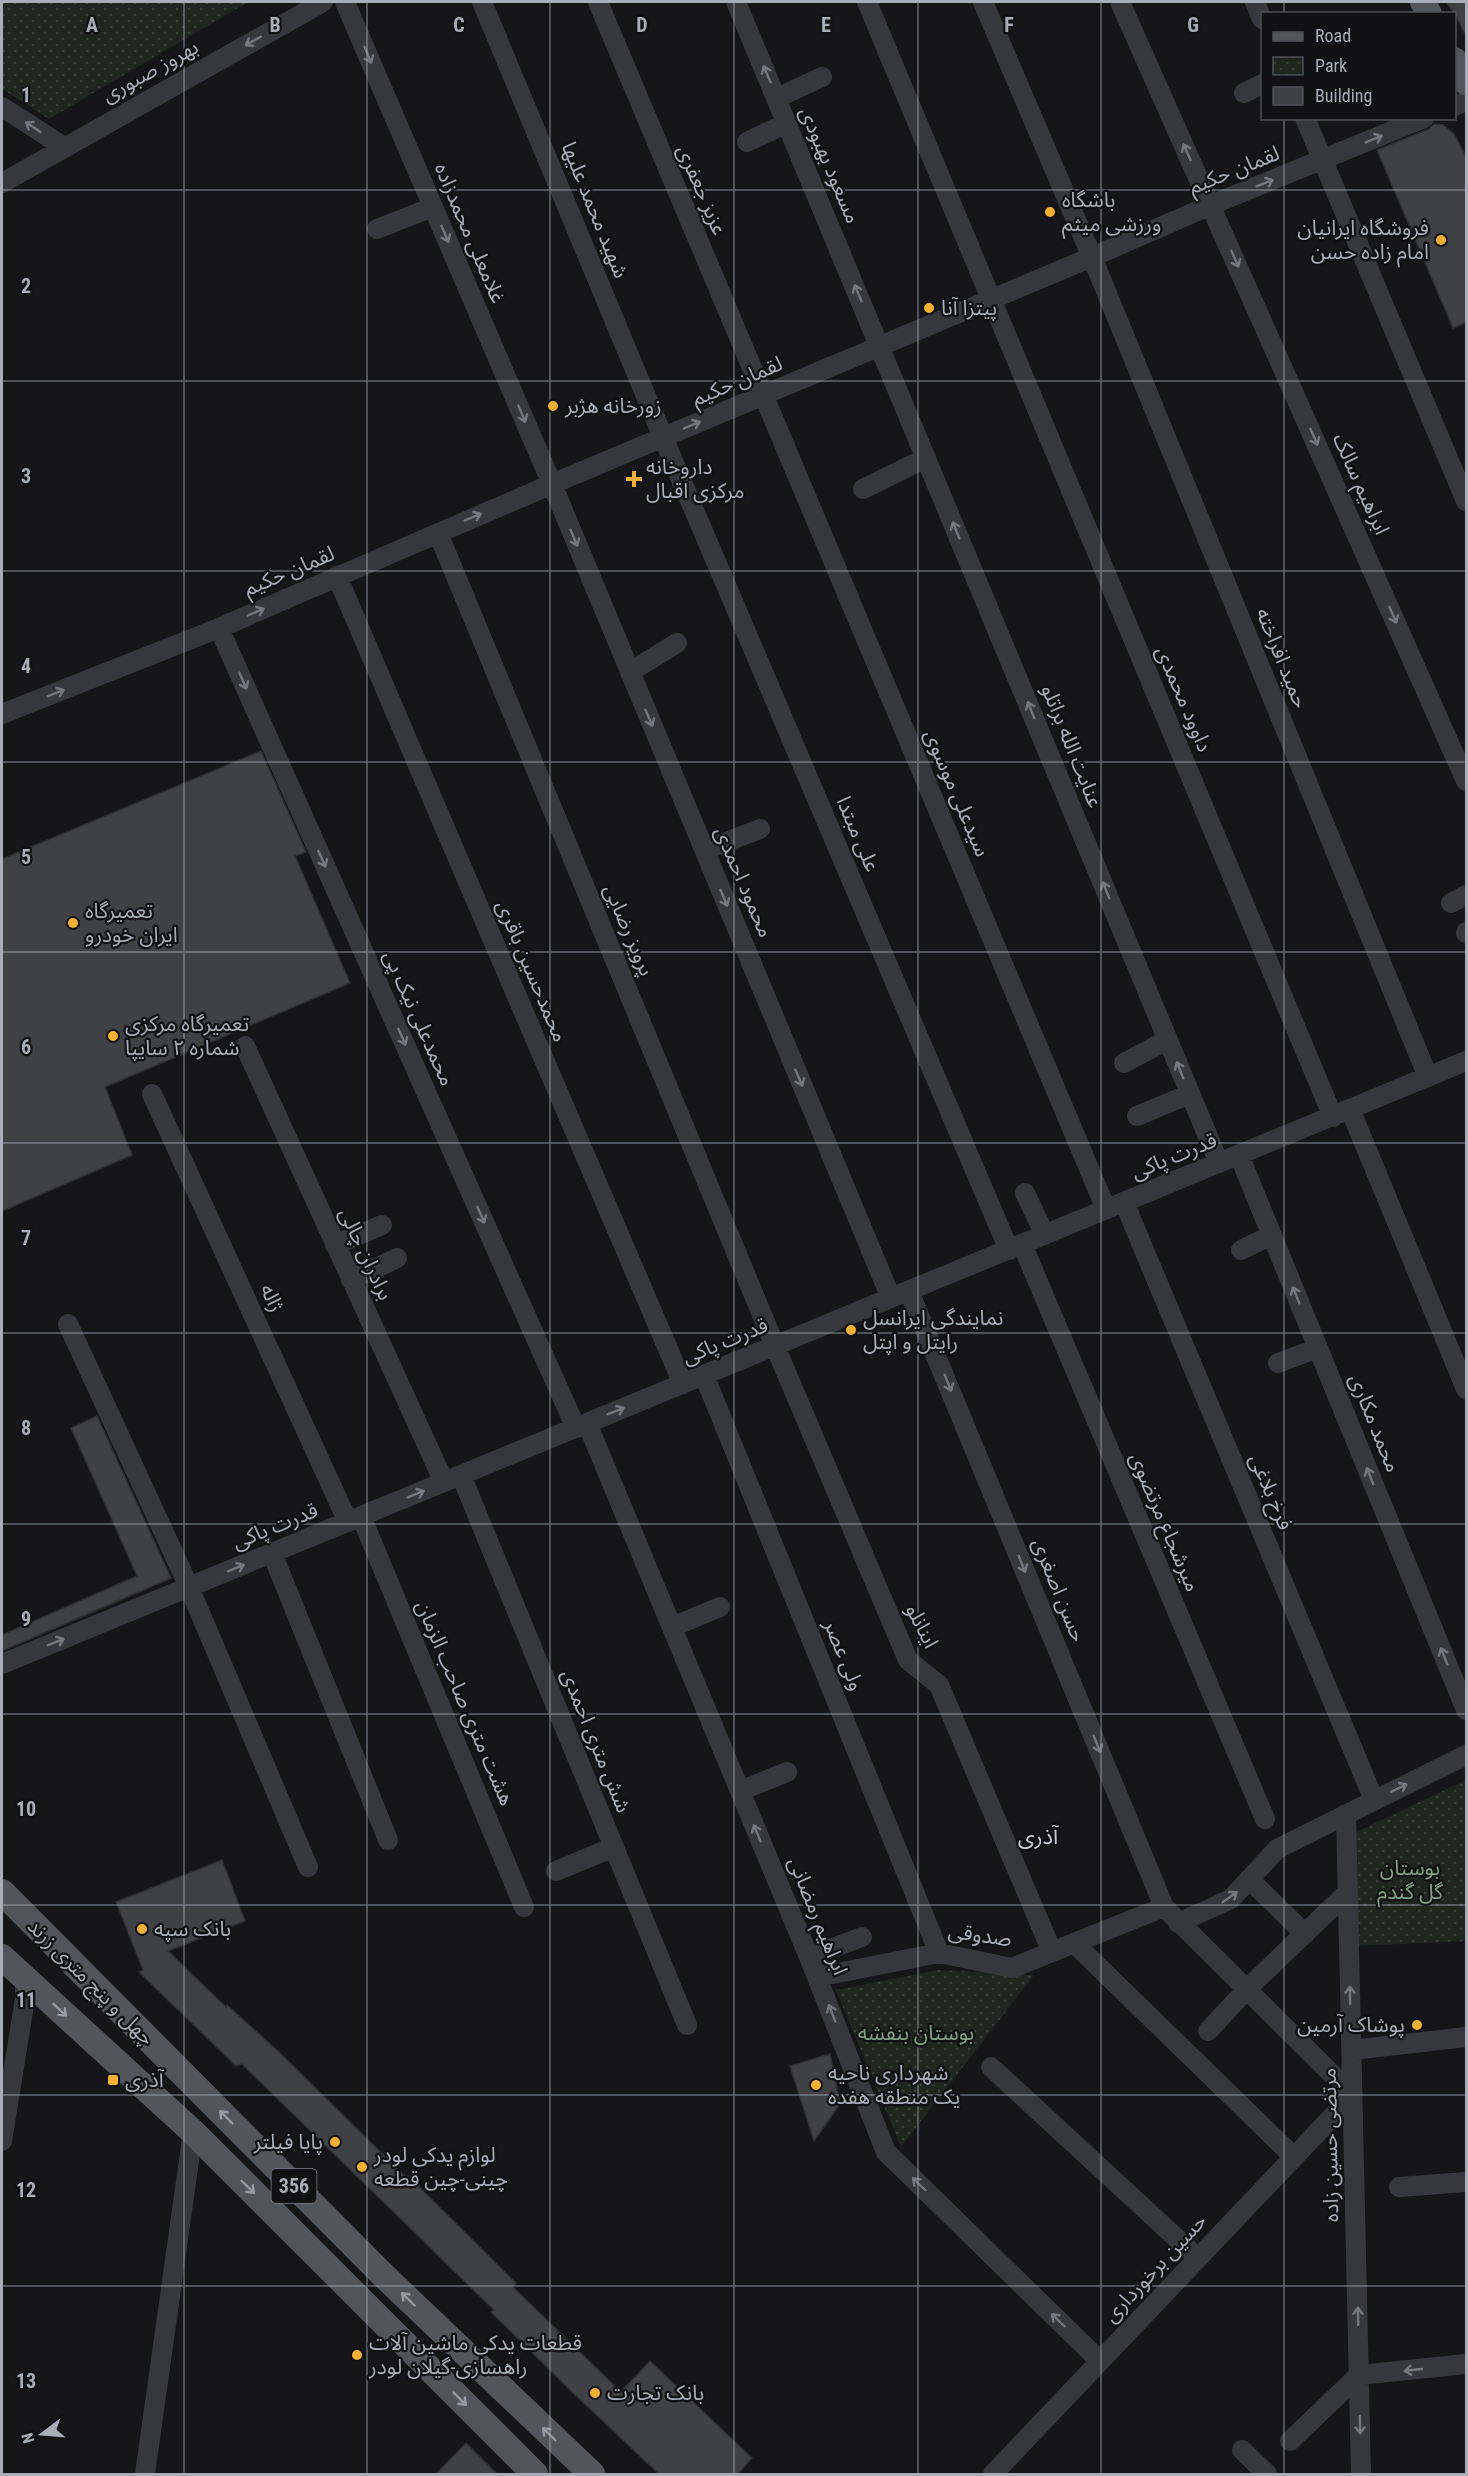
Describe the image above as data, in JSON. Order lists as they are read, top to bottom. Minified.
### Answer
{"streets":{"main road":["چهل و پنج متری زرند","356"],"street":["بهروز صبوری","مسعود بهبودی","لقمان حکیم","عزیز جعفری","شهید محمد علیها","غلامعلی محمدزاده","ابراهیم سالک","حمید افراخته","داوود محمدی","عنایت الله براتلو","سیدعلی موسوی","علی مبتدا","محمود احمدی","پرویز رضایی","محمدحسین باقری","محمدعلی نیک پی","قدرت پاکی","برادران چالی","ژاله","محمد مکاری","فرخ بلاغی","میرشجاع مرتضوی","حسن اصغری","اینانلو","ولی عصر","هشت متری صاحب الزمان","شش متری احمدی","ابراهیم رمضانی","صدوقی","مرتضی حسین زاده","حسین برخورداری"]},"crossings":[["مسعود بهبودی","لقمان حکیم"],["مسعود بهبودی","عنایت الله براتلو"],["لقمان حکیم","عزیز جعفری"],["لقمان حکیم","شهید محمد علیها"],["لقمان حکیم","غلامعلی محمدزاده"],["لقمان حکیم","ابراهیم سالک"],["لقمان حکیم","حمید افراخته"],["لقمان حکیم","داوود محمدی"],["لقمان حکیم","عنایت الله براتلو"],["لقمان حکیم","سیدعلی موسوی"],["لقمان حکیم","علی مبتدا"],["لقمان حکیم","محمود احمدی"],["لقمان حکیم","پرویز رضایی"],["لقمان حکیم","محمدحسین باقری"],["لقمان حکیم","محمدعلی نیک پی"],["عزیز جعفری","سیدعلی موسوی"],["شهید محمد علیها","علی مبتدا"],["غلامعلی محمدزاده","محمود احمدی"],["حمید افراخته","قدرت پاکی"],["داوود محمدی","قدرت پاکی"],["عنایت الله براتلو","قدرت پاکی"],["سیدعلی موسوی","قدرت پاکی"],["سیدعلی موسوی","فرخ بلاغی"],["علی مبتدا","قدرت پاکی"],["علی مبتدا","میرشجاع مرتضوی"],["محمود احمدی","قدرت پاکی"],["محمود احمدی","حسن اصغری"],["پرویز رضایی","قدرت پاکی"],["پرویز رضایی","اینانلو"],["محمدحسین باقری","قدرت پاکی"],["محمدعلی نیک پی","قدرت پاکی"],["محمدعلی نیک پی","ابراهیم رمضانی"],["قدرت پاکی","برادران چالی"],["قدرت پاکی","ژاله"],["قدرت پاکی","محمد مکاری"],["قدرت پاکی","فرخ بلاغی"],["قدرت پاکی","میرشجاع مرتضوی"],["قدرت پاکی","حسن اصغری"],["قدرت پاکی","اینانلو"],["قدرت پاکی","ولی عصر"],["قدرت پاکی","هشت متری صاحب الزمان"],["قدرت پاکی","شش متری احمدی"],["قدرت پاکی","ابراهیم رمضانی"],["برادران چالی","شش متری احمدی"],["ژاله","هشت متری صاحب الزمان"],["حسن اصغری","صدوقی"],["حسن اصغری","مرتضی حسین زاده"],["حسن اصغری","حسین برخورداری"],["اینانلو","صدوقی"],["ولی عصر","صدوقی"],["ابراهیم رمضانی","صدوقی"],["ابراهیم رمضانی","حسین برخورداری"],["مرتضی حسین زاده","حسین برخورداری"]],"one_way":["بهروز صبوری","مسعود بهبودی","لقمان حکیم","غلامعلی محمدزاده","عنایت الله براتلو","محمود احمدی","محمدعلی نیک پی","محمد مکاری","حسن اصغری"],"districts":["آذری"],"parks":["بوستان گل گندم","بوستان بنفشه"],"places":{"other":["باشگاه ورزشی میثم","فروشگاه ایرانیان امام زاده حسن","پیتزا آنا","زورخانه هژبر","تعمیرگاه ایران خودرو","تعمیرگاه مرکزی شماره ۲ سایپا","نمایندگی ایرانسل رایتل و اپتل","بانک سپه","پوشاک آرمین","شهرداری ناحیه یک منطقه هفده","پایا فیلتر","لوازم یدکی لودر چینی-چین قطعه","قطعات یدکی ماشین آلات راهسازی-گیلان لودر","بانک تجارت"],"health":["داروخانه مرکزی اقبال"],"transit":["آذری"]},"legend":["Road","Park","Building"],"north":"left","grid":{"columns":["A","B","C","D","E","F","G"],"rows":["1","2","3","4","5","6","7","8","9","10","11","12","13"]}}
